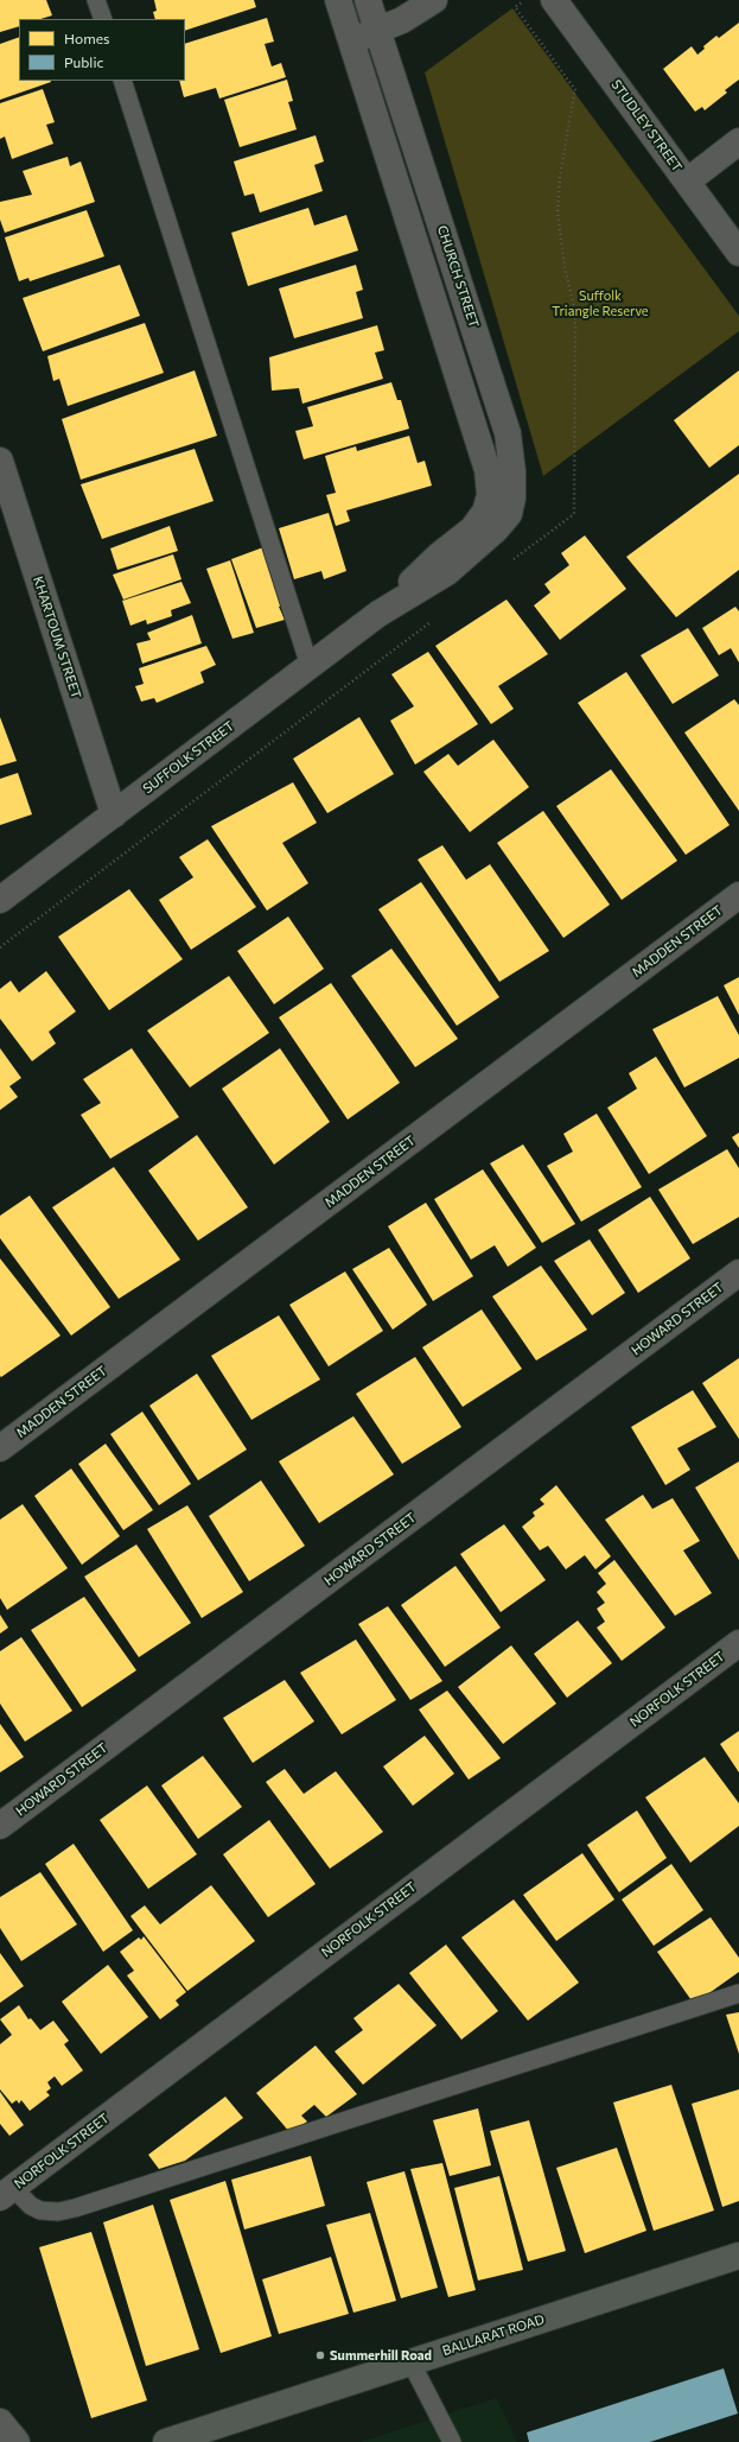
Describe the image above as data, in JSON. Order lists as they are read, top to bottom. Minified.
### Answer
{"streets":{"highway":["BALLARAT ROAD"],"street":["STUDLEY STREET","CHURCH STREET","KHARTOUM STREET","SUFFOLK STREET","MADDEN STREET","HOWARD STREET","NORFOLK STREET"]},"crossings":[["CHURCH STREET","SUFFOLK STREET"],["KHARTOUM STREET","SUFFOLK STREET"]],"parks":["Suffolk Triangle Reserve"],"places":["Summerhill Road"],"legend":["Homes","Public"]}
